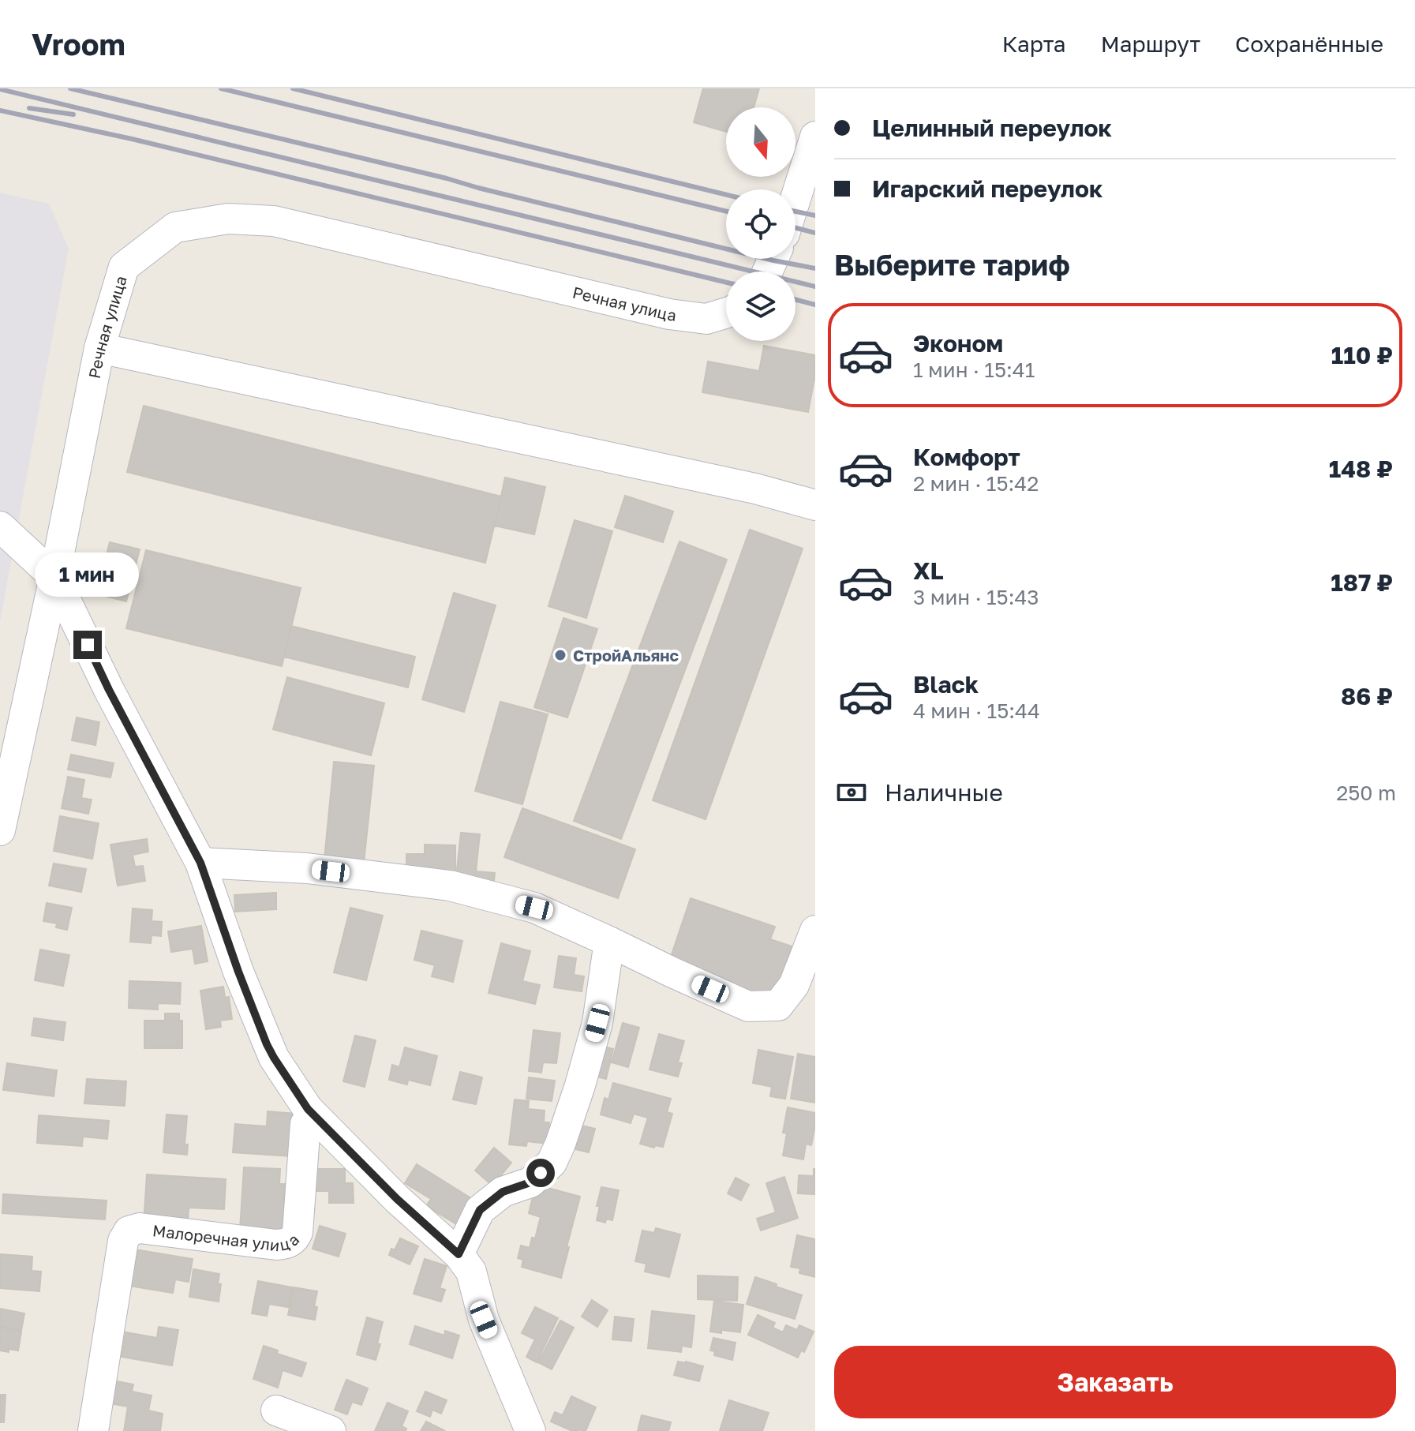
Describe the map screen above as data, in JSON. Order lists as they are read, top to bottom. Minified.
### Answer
{"streets":{"street":["Речная улица","Малоречная улица"]},"places":["СтройАльянс"],"north":"bottom","page":{"header":"Vroom","nav":["Карта","Маршрут","Сохранённые"],"banner":["Целинный переулок","Игарский переулок"],"heading":"Выберите тариф","list":[{"name":"Эконом","note":"1 мин · 15:41","value":"110 ₽"},{"name":"Комфорт","note":"2 мин · 15:42","value":"148 ₽"},{"name":"XL","note":"3 мин · 15:43","value":"187 ₽"},{"name":"Black","note":"4 мин · 15:44","value":"86 ₽"}],"bubble":"1 мин","pay":["Наличные","250 m"],"buttons":"Заказать"}}
